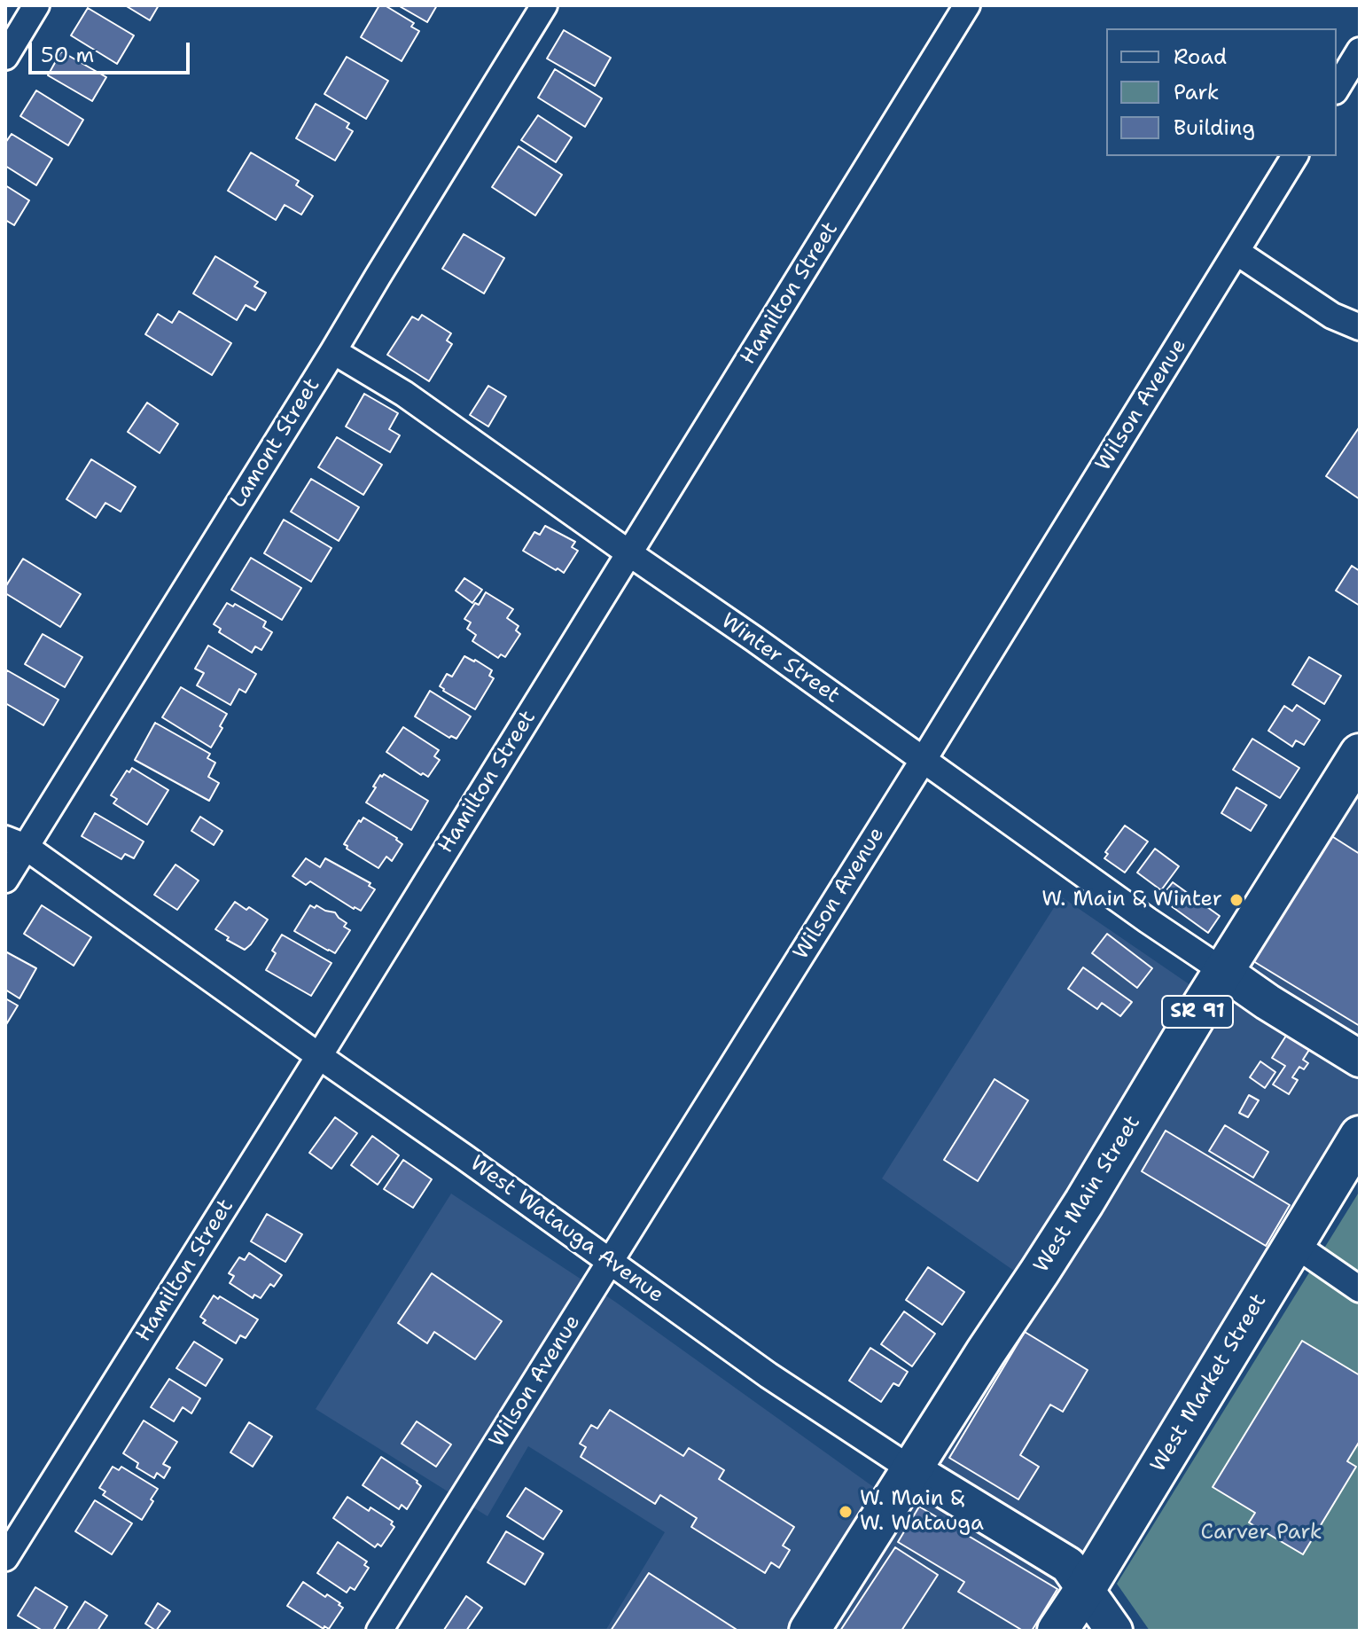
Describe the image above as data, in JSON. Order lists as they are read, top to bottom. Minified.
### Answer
{"streets":{"main road":["SR 91","West Main Street","West Watauga Avenue","West Market Street"],"street":["Hamilton Street","Wilson Avenue","Lamont Street","Winter Street"]},"crossings":[["Hamilton Street","Winter Street"],["Hamilton Street","West Watauga Avenue"],["Wilson Avenue","Winter Street"],["Wilson Avenue","West Watauga Avenue"],["Lamont Street","Winter Street"],["Lamont Street","West Watauga Avenue"],["Winter Street","West Main Street"],["West Main Street","West Watauga Avenue"],["West Watauga Avenue","West Market Street"]],"parks":["Carver Park"],"places":["W. Main & Winter","W. Main & W. Watauga"],"legend":["Road","Park","Building"],"scale_bar":"50 m"}
